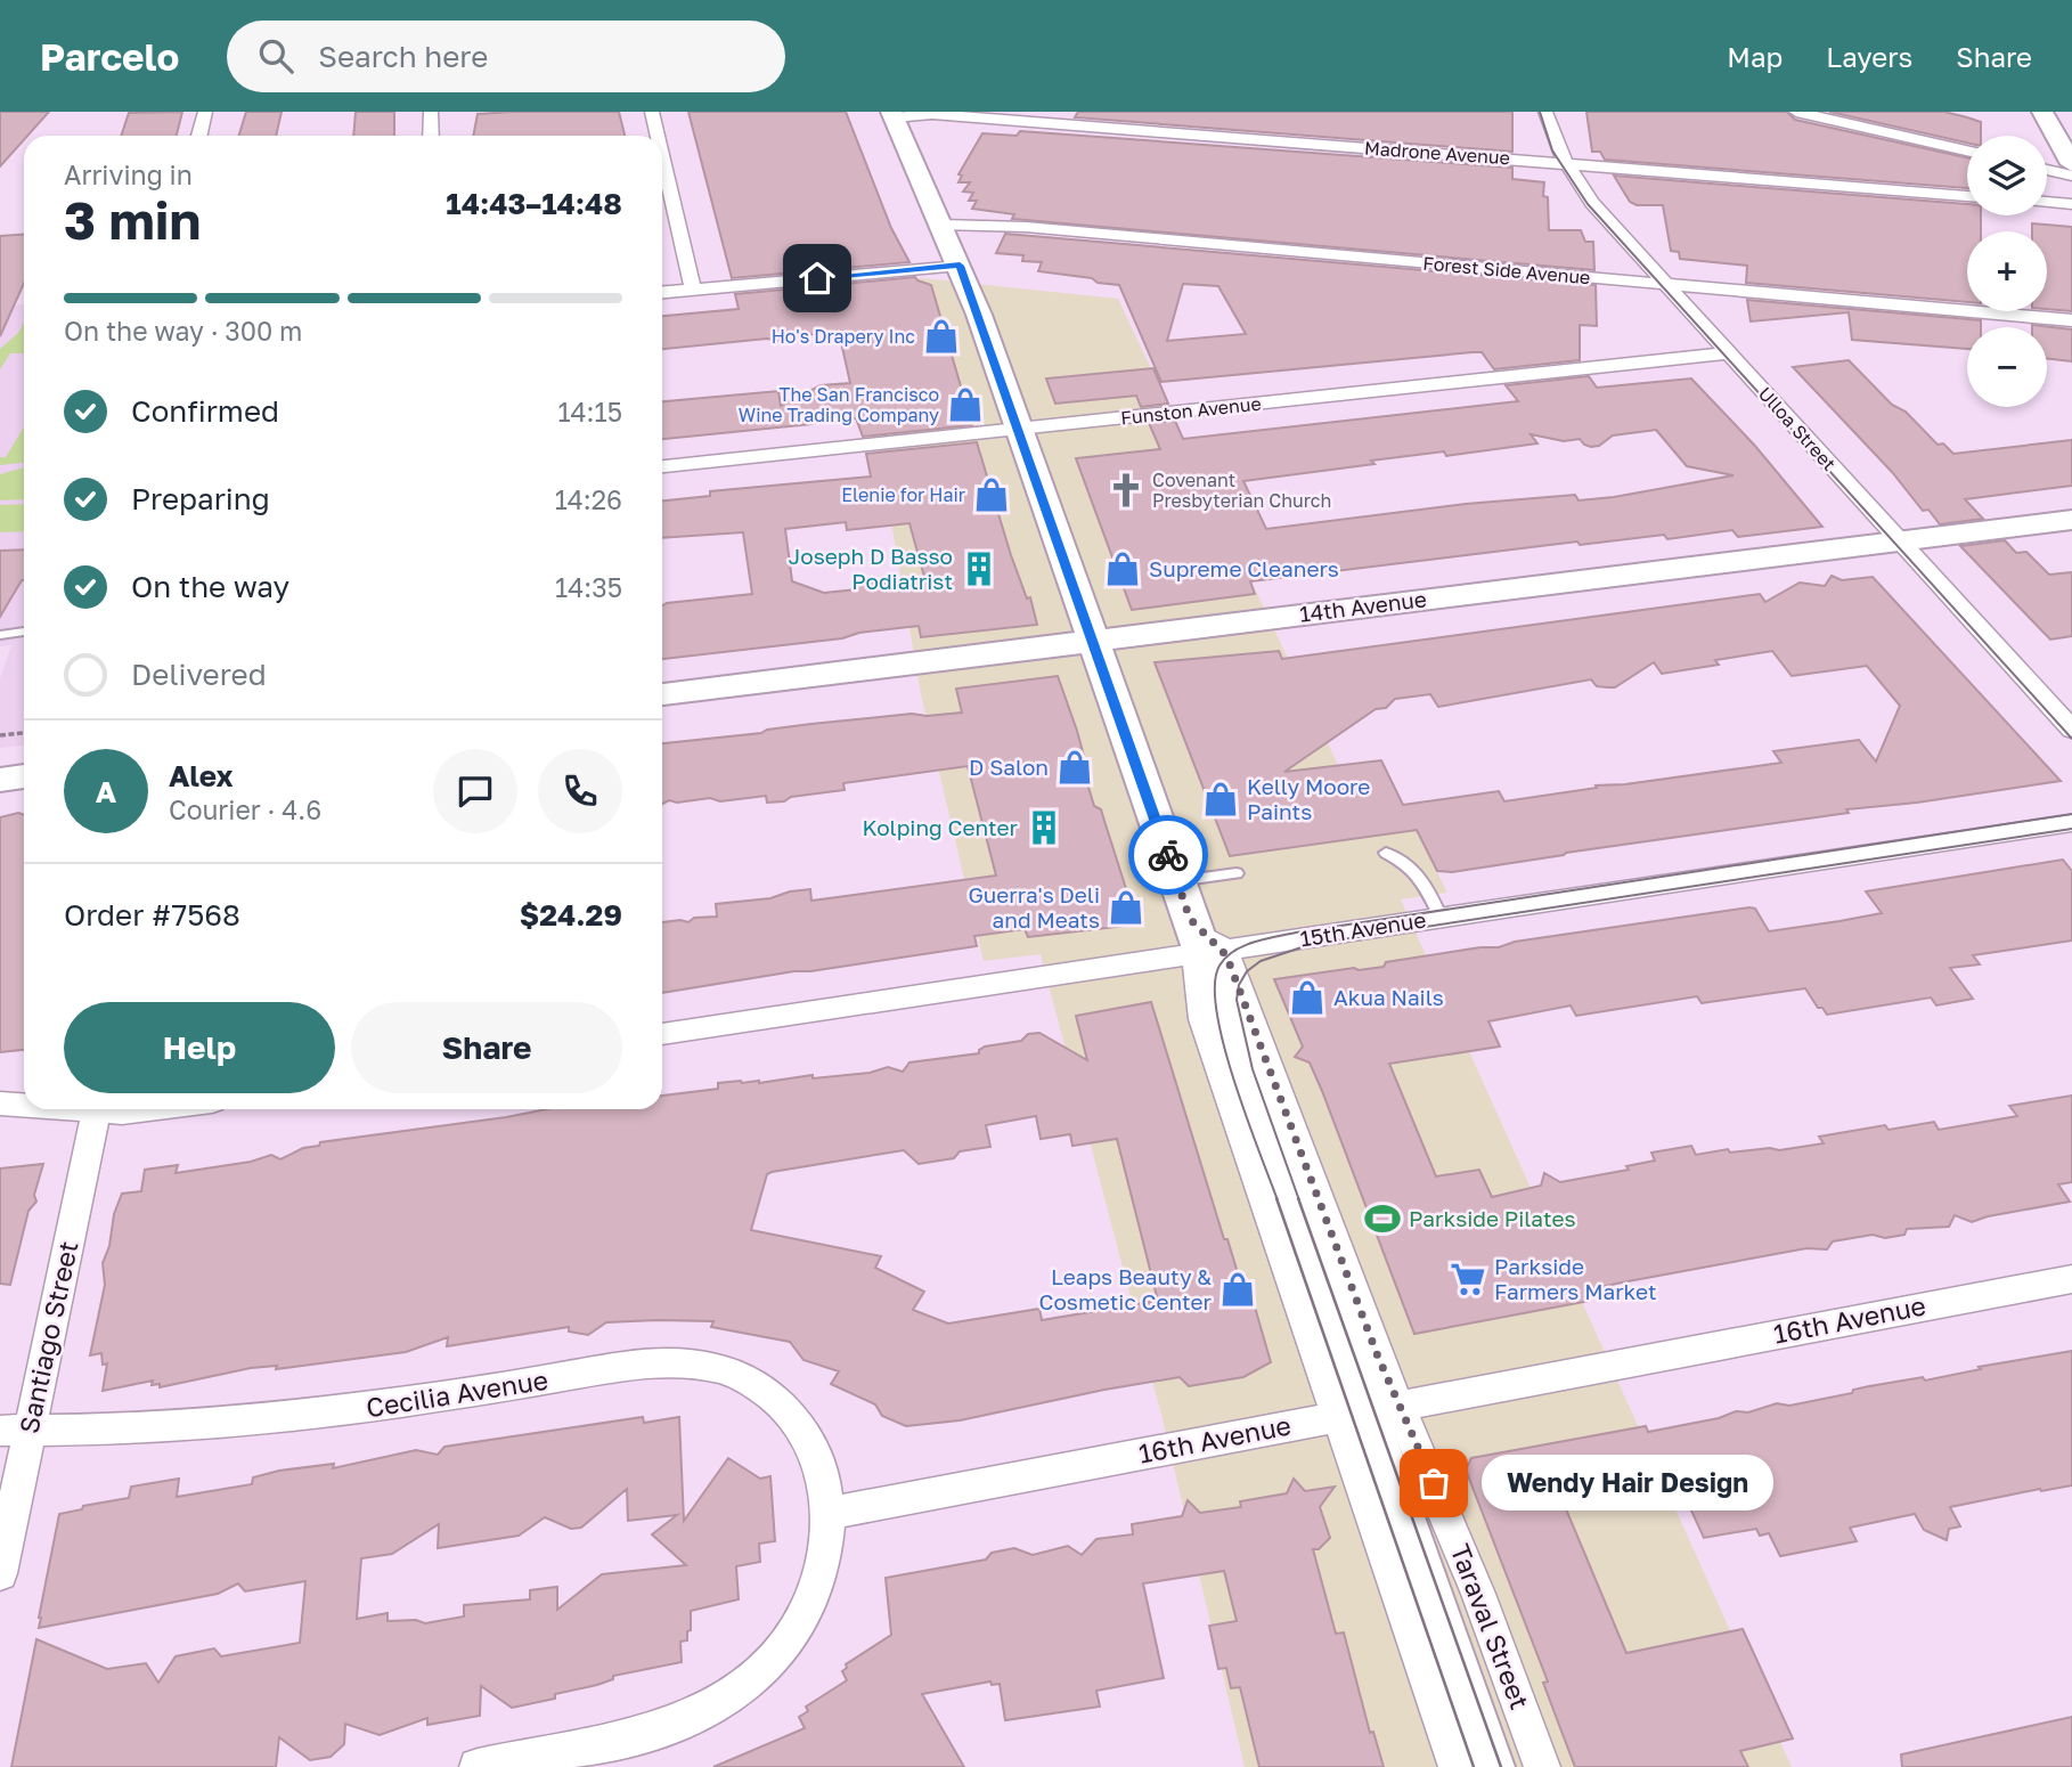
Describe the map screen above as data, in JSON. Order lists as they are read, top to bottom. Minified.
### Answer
{"streets":{"street":["Madrone Avenue","Forest Side Avenue","Funston Avenue","Ulloa Street","14th Avenue","15th Avenue","16th Avenue","Santiago Street","Cecilia Avenue","Taraval Street"]},"crossings":[["Madrone Avenue","Ulloa Street"],["Madrone Avenue","Taraval Street"],["Forest Side Avenue","Ulloa Street"],["Forest Side Avenue","Taraval Street"],["Funston Avenue","Ulloa Street"],["Funston Avenue","Taraval Street"],["Ulloa Street","14th Avenue"],["14th Avenue","Taraval Street"],["15th Avenue","Taraval Street"],["16th Avenue","Cecilia Avenue"],["16th Avenue","Taraval Street"],["Santiago Street","Cecilia Avenue"]],"places":{"shop":["Ho's Drapery Inc","The San Francisco Wine Trading Company","Elenie for Hair","Supreme Cleaners","D Salon","Kelly Moore Paints","Guerra's Deli and Meats","Akua Nails","Leaps Beauty & Cosmetic Center"],"church":["Covenant Presbyterian Church"],"building":["Joseph D Basso Podiatrist","Kolping Center"],"sports":["Parkside Pilates"],"supermarket":["Parkside Farmers Market"],"other":["Wendy Hair Design"]},"page":{"header":"Parcelo","search":"Search here","nav":["Map","Layers","Share"],"map_buttons":["+","−"],"heading":["3 min","Arriving in","14:43–14:48"],"panel":["Alex","Courier · 4.6","Order #7568","$24.29"],"bar":"On the way · 300 m","list":[["Confirmed","14:15"],["Preparing","14:26"],["On the way","14:35"],"Delivered"],"round":"A","buttons":["Help","Share"],"bubble":"Wendy Hair Design"}}
